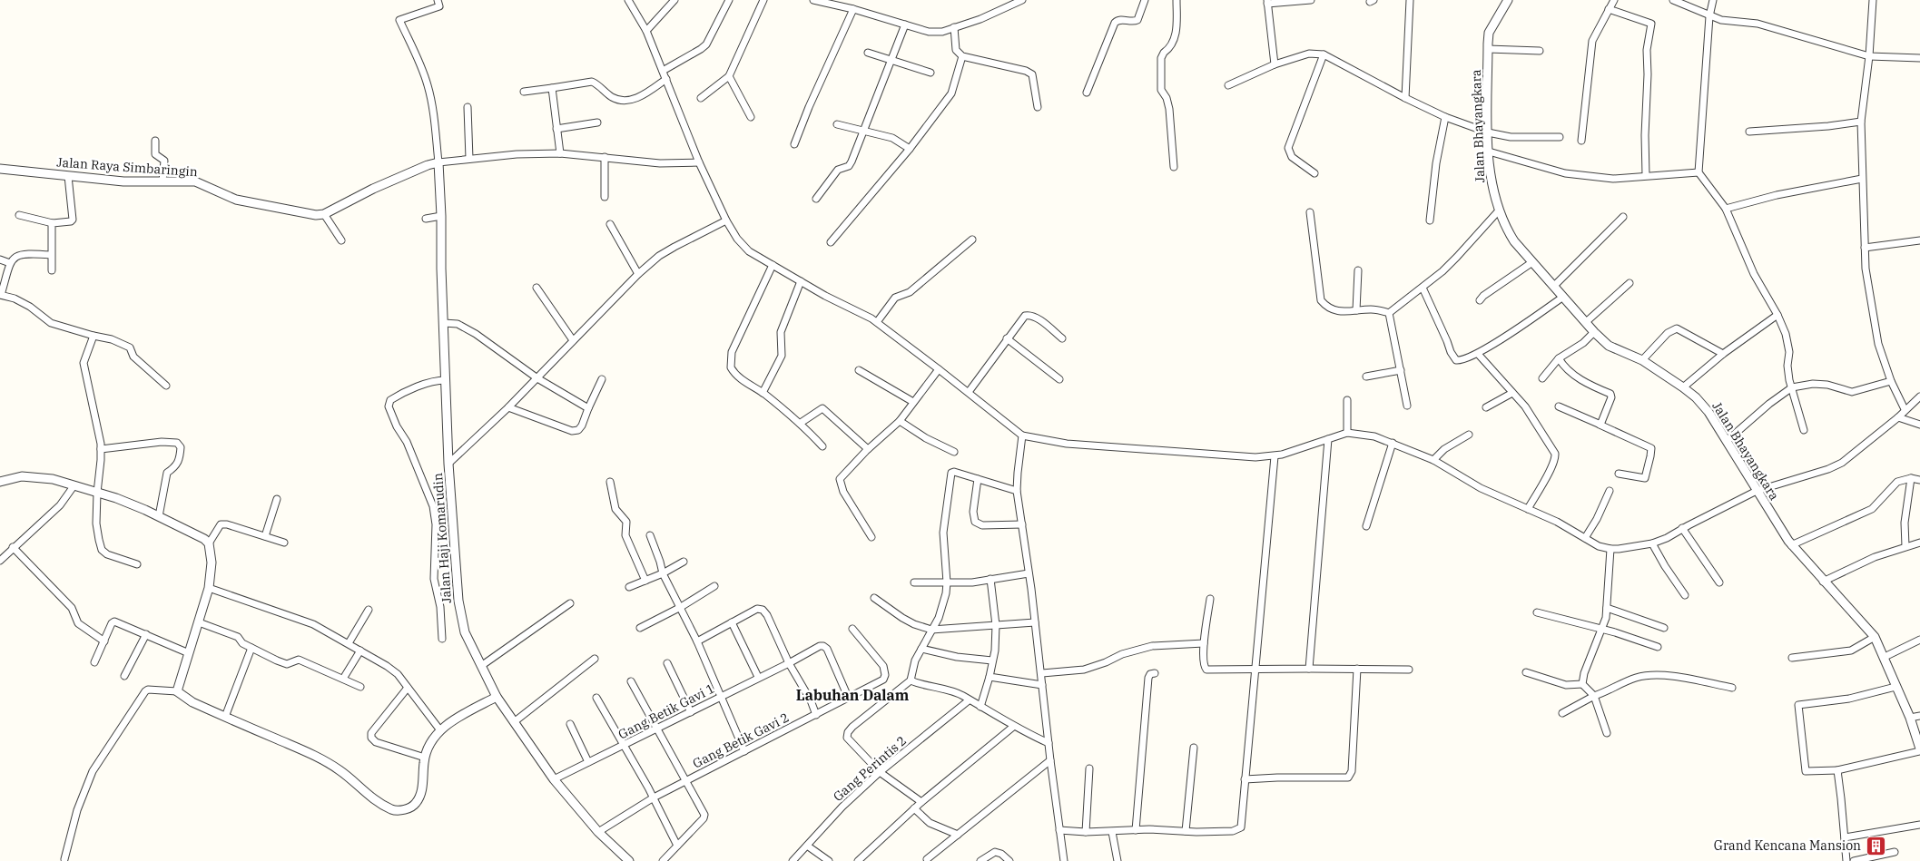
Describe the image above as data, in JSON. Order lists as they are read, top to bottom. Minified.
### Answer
{"streets":{"street":["Jalan Bhayangkara","Jalan Raya Simbaringin","Jalan Haji Komarudin","Gang Betik Gavi 1","Gang Betik Gavi 2","Gang Perintis 2"]},"crossings":[["Jalan Haji Komarudin","Gang Betik Gavi 1"],["Jalan Haji Komarudin","Gang Betik Gavi 2"],["Gang Betik Gavi 1","Gang Betik Gavi 2"]],"districts":["Labuhan Dalam"],"places":{"building":["Grand Kencana Mansion"]}}
